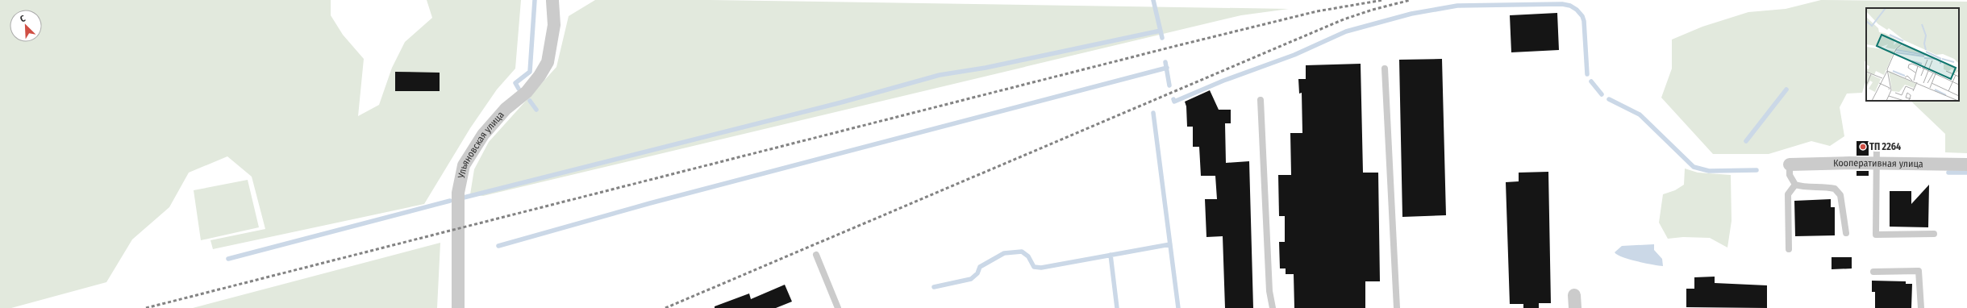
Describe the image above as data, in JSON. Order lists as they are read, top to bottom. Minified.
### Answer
{"streets":{"street":["Ульяновская улица","Кооперативная улица"]},"places":["ТП 2264"],"north":"top left"}
